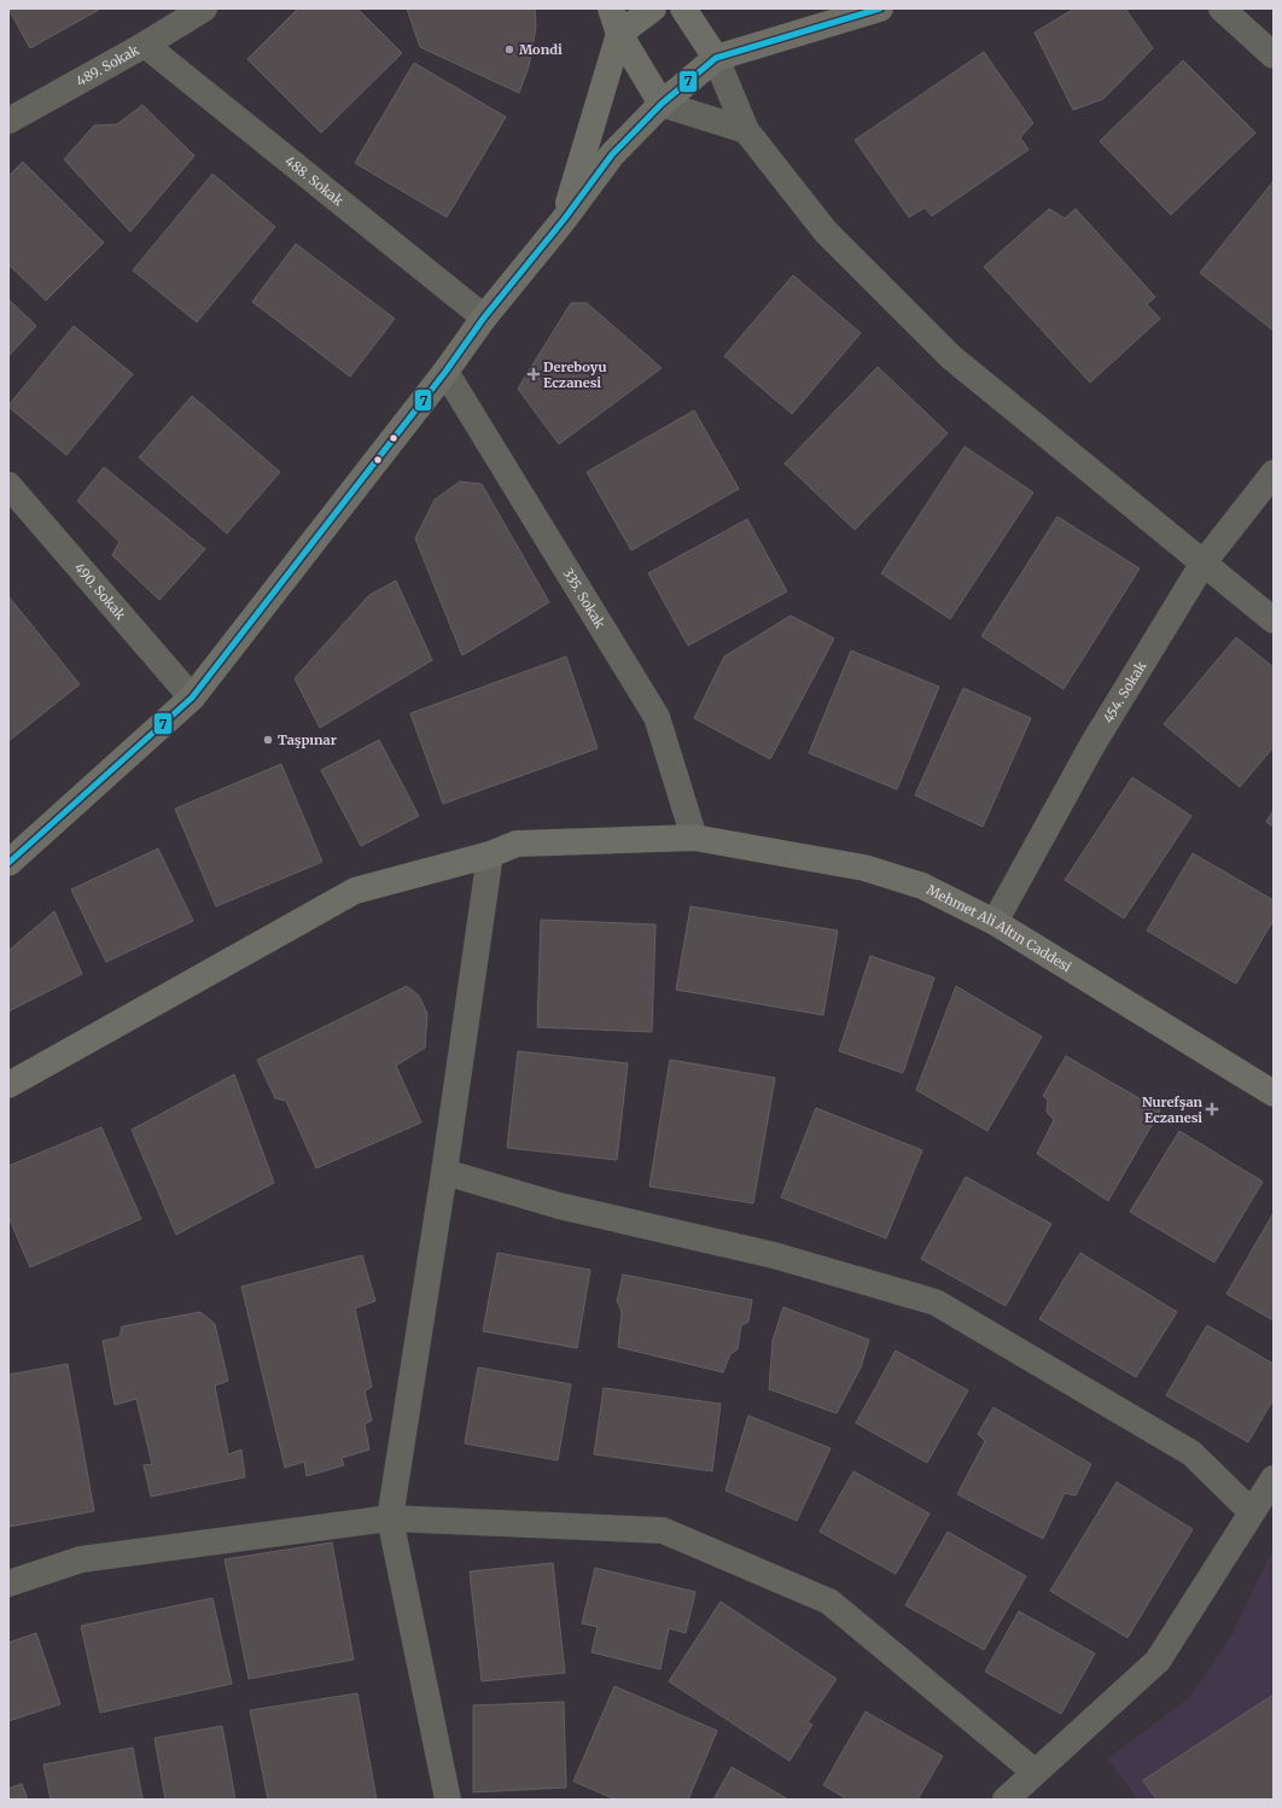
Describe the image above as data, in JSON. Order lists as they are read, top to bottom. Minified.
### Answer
{"streets":{"street":["489. Sokak","488. Sokak","490. Sokak","335. Sokak","454. Sokak","Mehmet Ali Altın Caddesi"]},"crossings":[["489. Sokak","488. Sokak"],["335. Sokak","Mehmet Ali Altın Caddesi"],["454. Sokak","Mehmet Ali Altın Caddesi"]],"places":{"other":["Mondi","Taşpınar"],"health":["Dereboyu Eczanesi","Nurefşan Eczanesi"]},"lines":["transit line 7"]}
